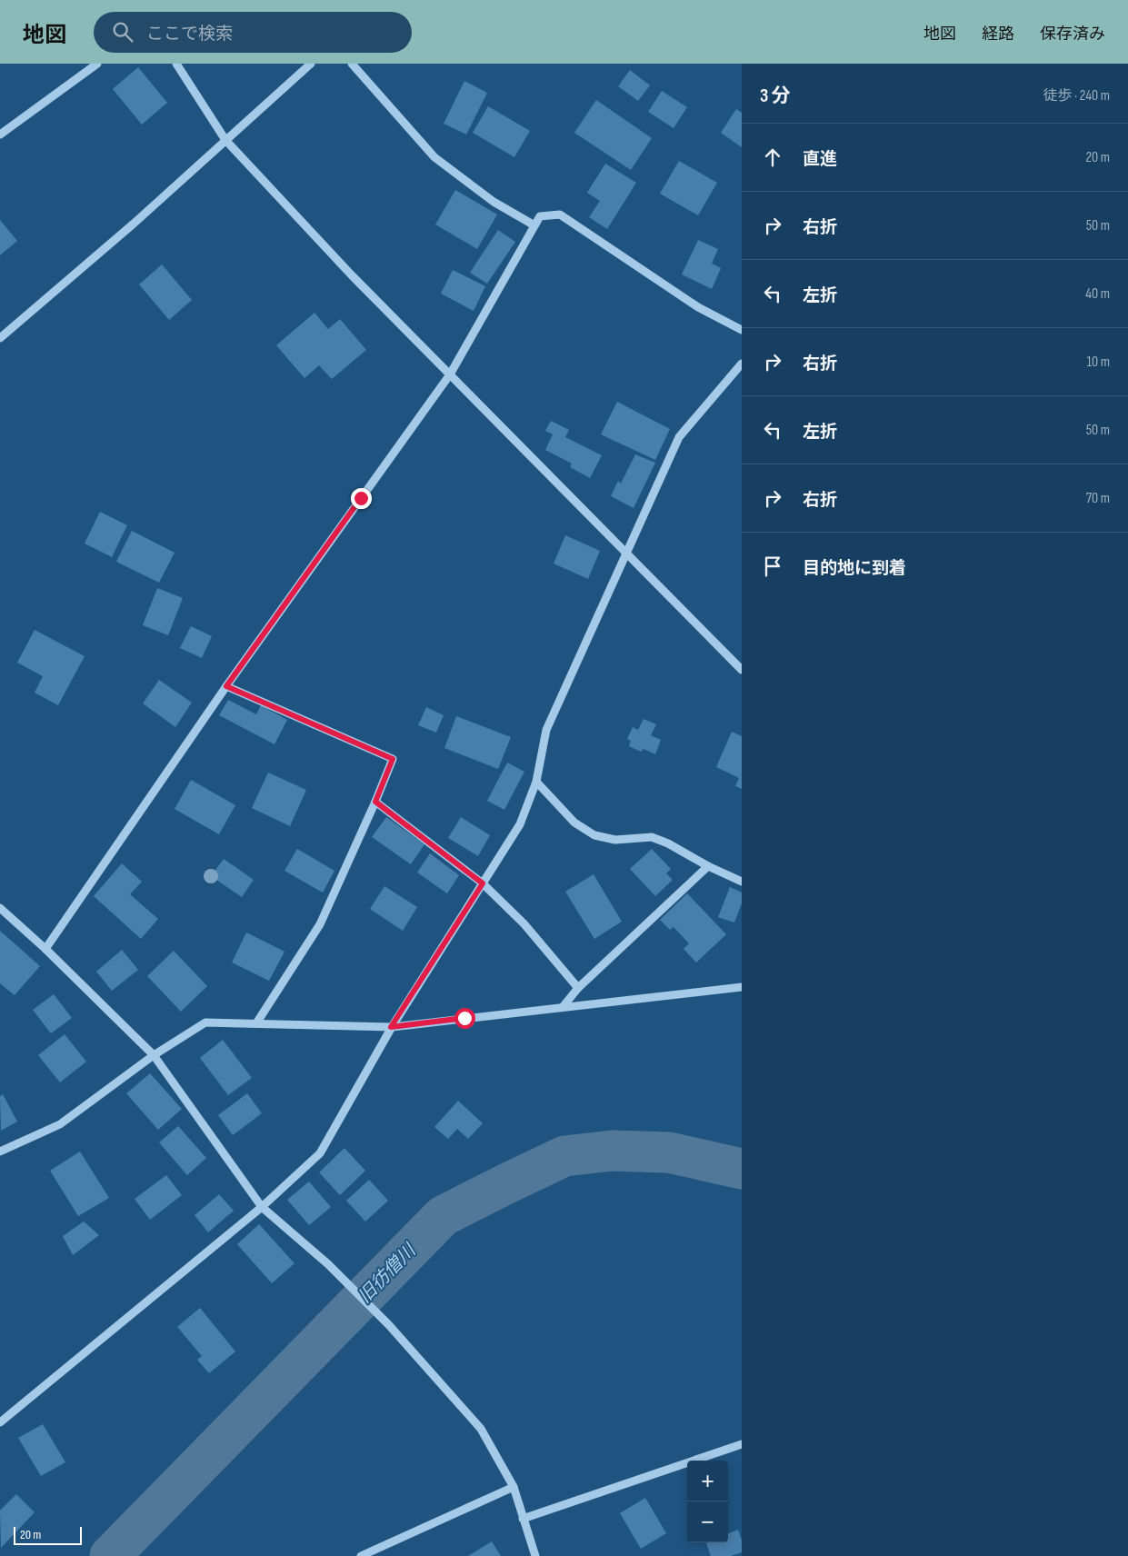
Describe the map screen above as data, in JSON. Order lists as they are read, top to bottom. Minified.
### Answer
{"water":["旧彷僧川"],"scale_bar":"20 m","page":{"header":"地図","search":"ここで検索","nav":["地図","経路","保存済み"],"heading":["3 分","徒歩 · 240 m"],"list":[["直進","20 m"],["右折","50 m"],["左折","40 m"],["右折","10 m"],["左折","50 m"],["右折","70 m"],"目的地に到着"],"map_buttons":["+","−"],"scale":"20 m"}}
